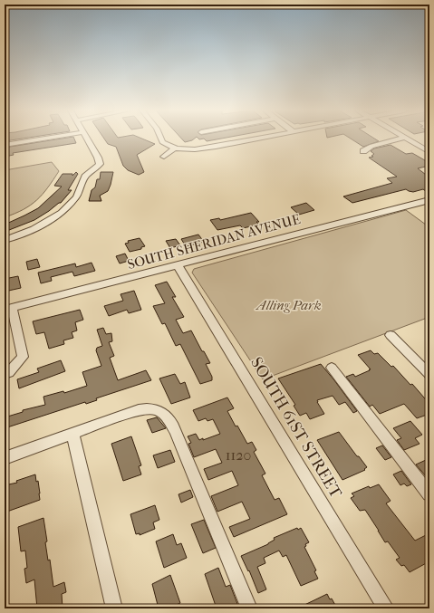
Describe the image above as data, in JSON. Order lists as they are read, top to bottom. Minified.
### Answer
{"streets":{"street":["SOUTH SHERIDAN AVENUE","SOUTH 61ST STREET"]},"crossings":[["SOUTH SHERIDAN AVENUE","SOUTH 61ST STREET"]],"parks":["Alling Park"],"house_numbers":["1120"]}
